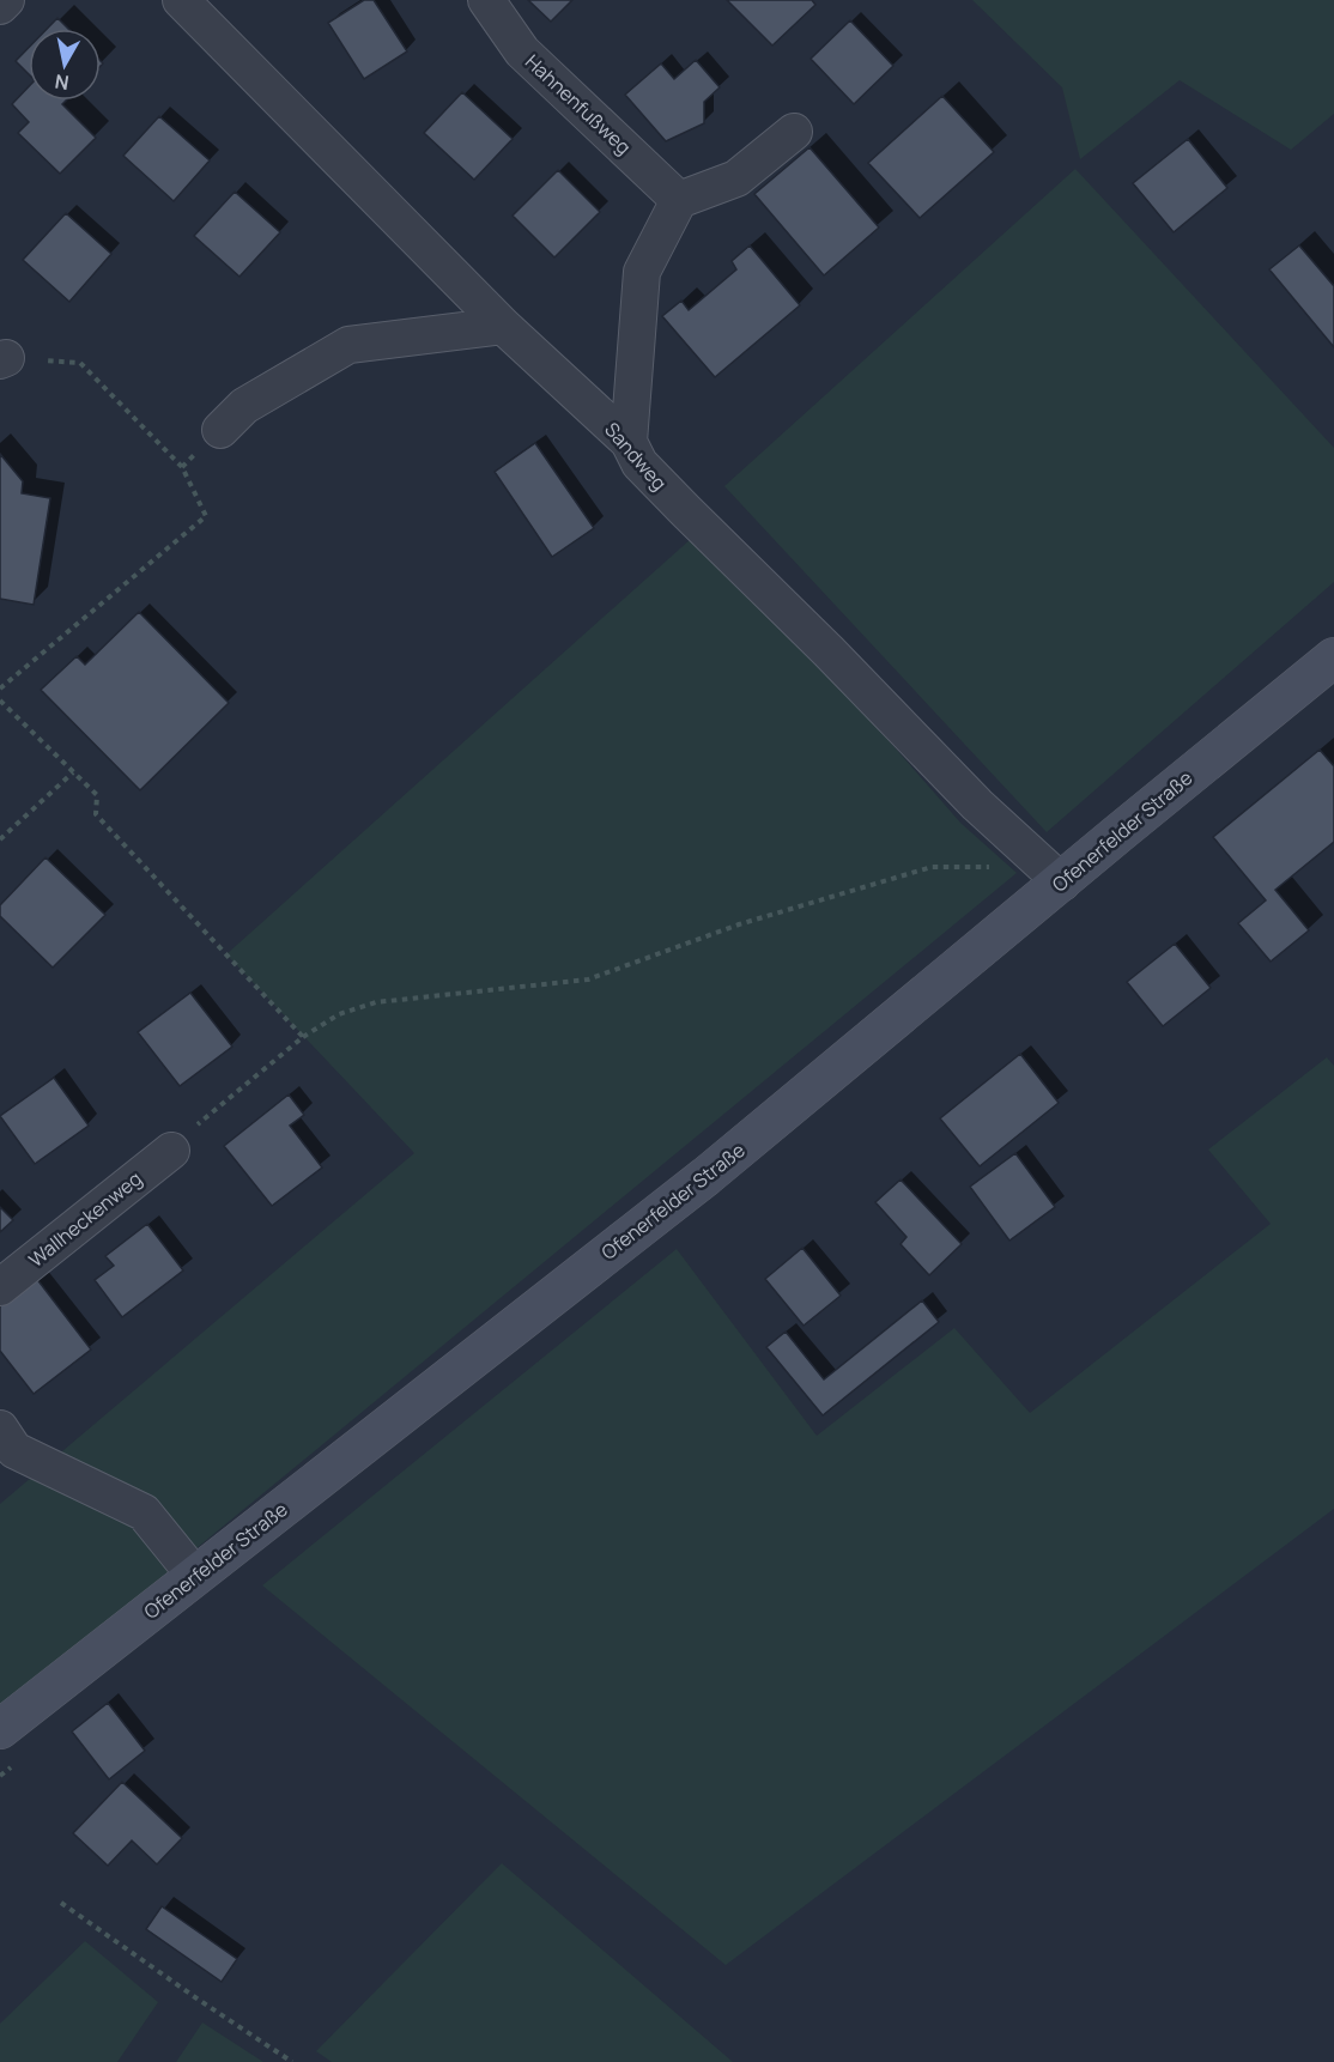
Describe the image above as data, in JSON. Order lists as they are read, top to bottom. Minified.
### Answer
{"streets":{"street":["Hahnenfußweg","Sandweg","Ofenerfelder Straße","Wallheckenweg"]},"crossings":[["Sandweg","Ofenerfelder Straße"]],"north":"bottom"}
